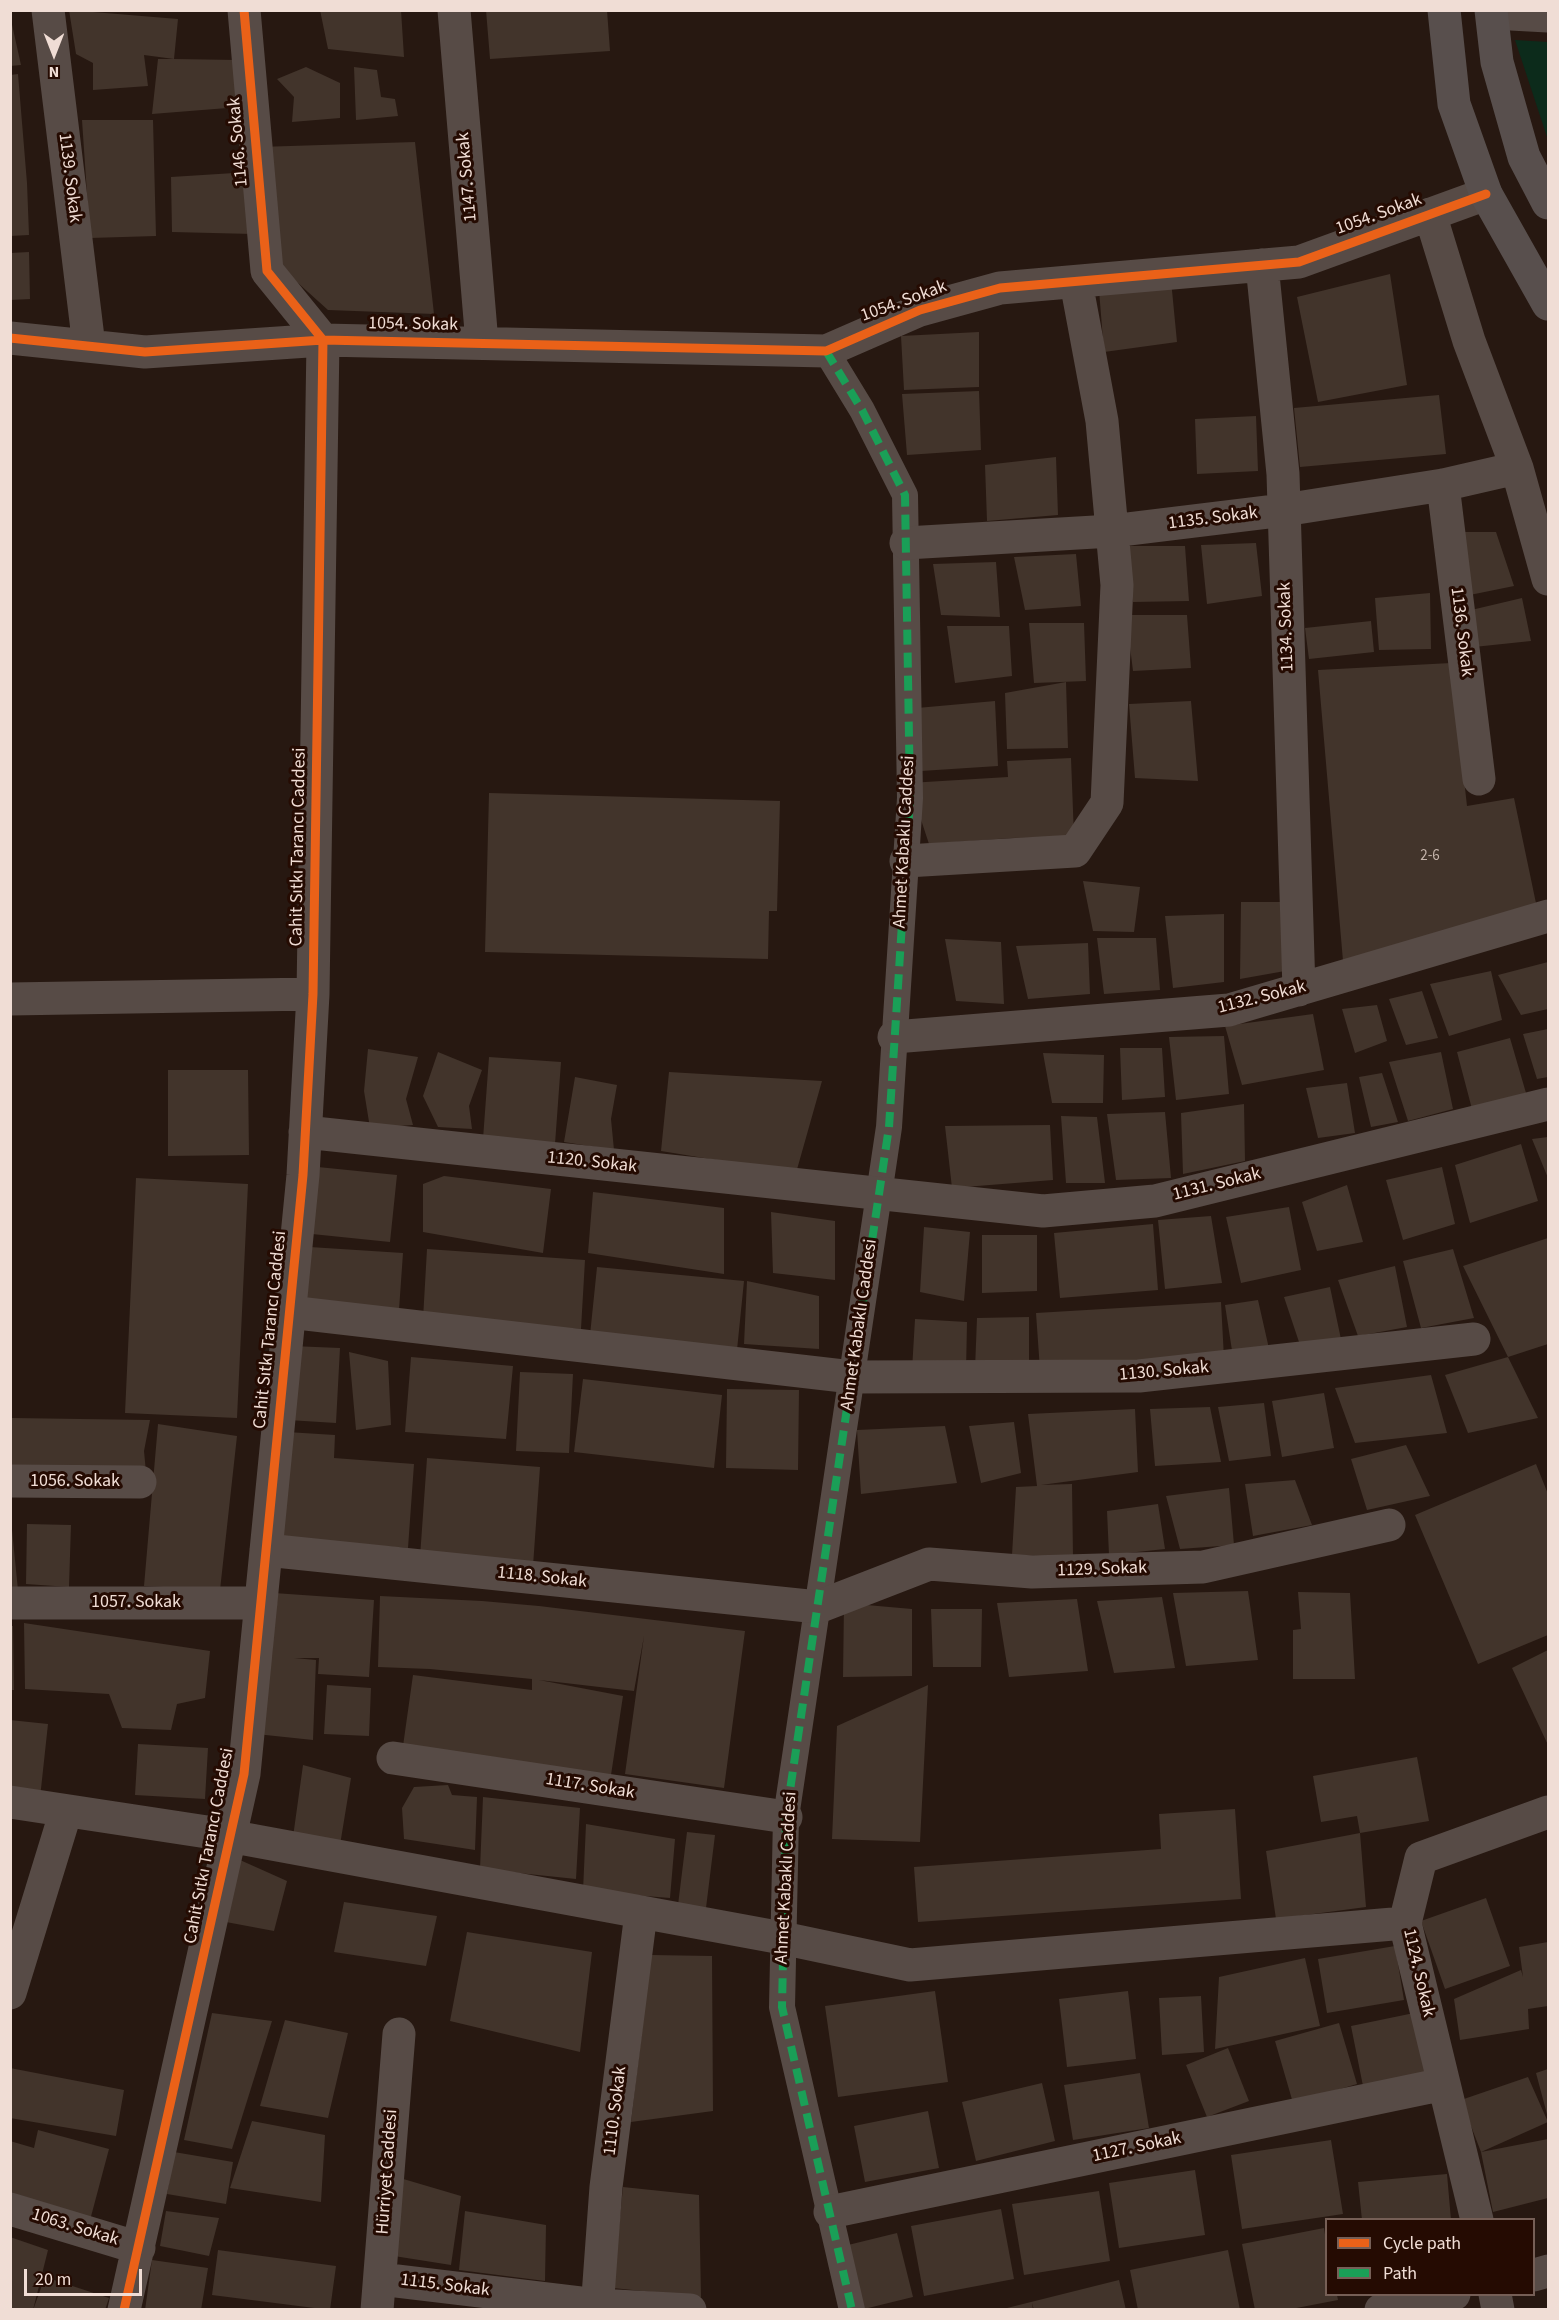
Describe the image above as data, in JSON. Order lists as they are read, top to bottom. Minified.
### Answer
{"streets":{"street":["1146. Sokak","1147. Sokak","1139. Sokak","1054. Sokak","1135. Sokak","1134. Sokak","1136. Sokak","Ahmet Kabaklı Caddesi","Cahit Sıtkı Tarancı Caddesi","1132. Sokak","1120. Sokak","1131. Sokak","1130. Sokak","1056. Sokak","1129. Sokak","1118. Sokak","1057. Sokak","1117. Sokak","1124. Sokak","1110. Sokak","1127. Sokak","Hürriyet Caddesi","1063. Sokak","1115. Sokak"]},"crossings":[["1146. Sokak","1054. Sokak"],["1146. Sokak","Cahit Sıtkı Tarancı Caddesi"],["1147. Sokak","1054. Sokak"],["1139. Sokak","1054. Sokak"],["1054. Sokak","1134. Sokak"],["1054. Sokak","Ahmet Kabaklı Caddesi"],["1054. Sokak","Cahit Sıtkı Tarancı Caddesi"],["1135. Sokak","1134. Sokak"],["1135. Sokak","1136. Sokak"],["1135. Sokak","Ahmet Kabaklı Caddesi"],["1134. Sokak","1132. Sokak"],["Ahmet Kabaklı Caddesi","1132. Sokak"],["Ahmet Kabaklı Caddesi","1120. Sokak"],["Ahmet Kabaklı Caddesi","1131. Sokak"],["Ahmet Kabaklı Caddesi","1130. Sokak"],["Ahmet Kabaklı Caddesi","1129. Sokak"],["Ahmet Kabaklı Caddesi","1118. Sokak"],["Ahmet Kabaklı Caddesi","1117. Sokak"],["Ahmet Kabaklı Caddesi","1127. Sokak"],["Cahit Sıtkı Tarancı Caddesi","1120. Sokak"],["Cahit Sıtkı Tarancı Caddesi","1130. Sokak"],["Cahit Sıtkı Tarancı Caddesi","1118. Sokak"],["Cahit Sıtkı Tarancı Caddesi","1057. Sokak"],["Cahit Sıtkı Tarancı Caddesi","1063. Sokak"],["1120. Sokak","1131. Sokak"],["1129. Sokak","1118. Sokak"],["1124. Sokak","1127. Sokak"],["1110. Sokak","1115. Sokak"],["Hürriyet Caddesi","1115. Sokak"]],"house_numbers":["2-6"],"legend":["Cycle path","Path"],"scale_bar":"20 m","north":"bottom"}
